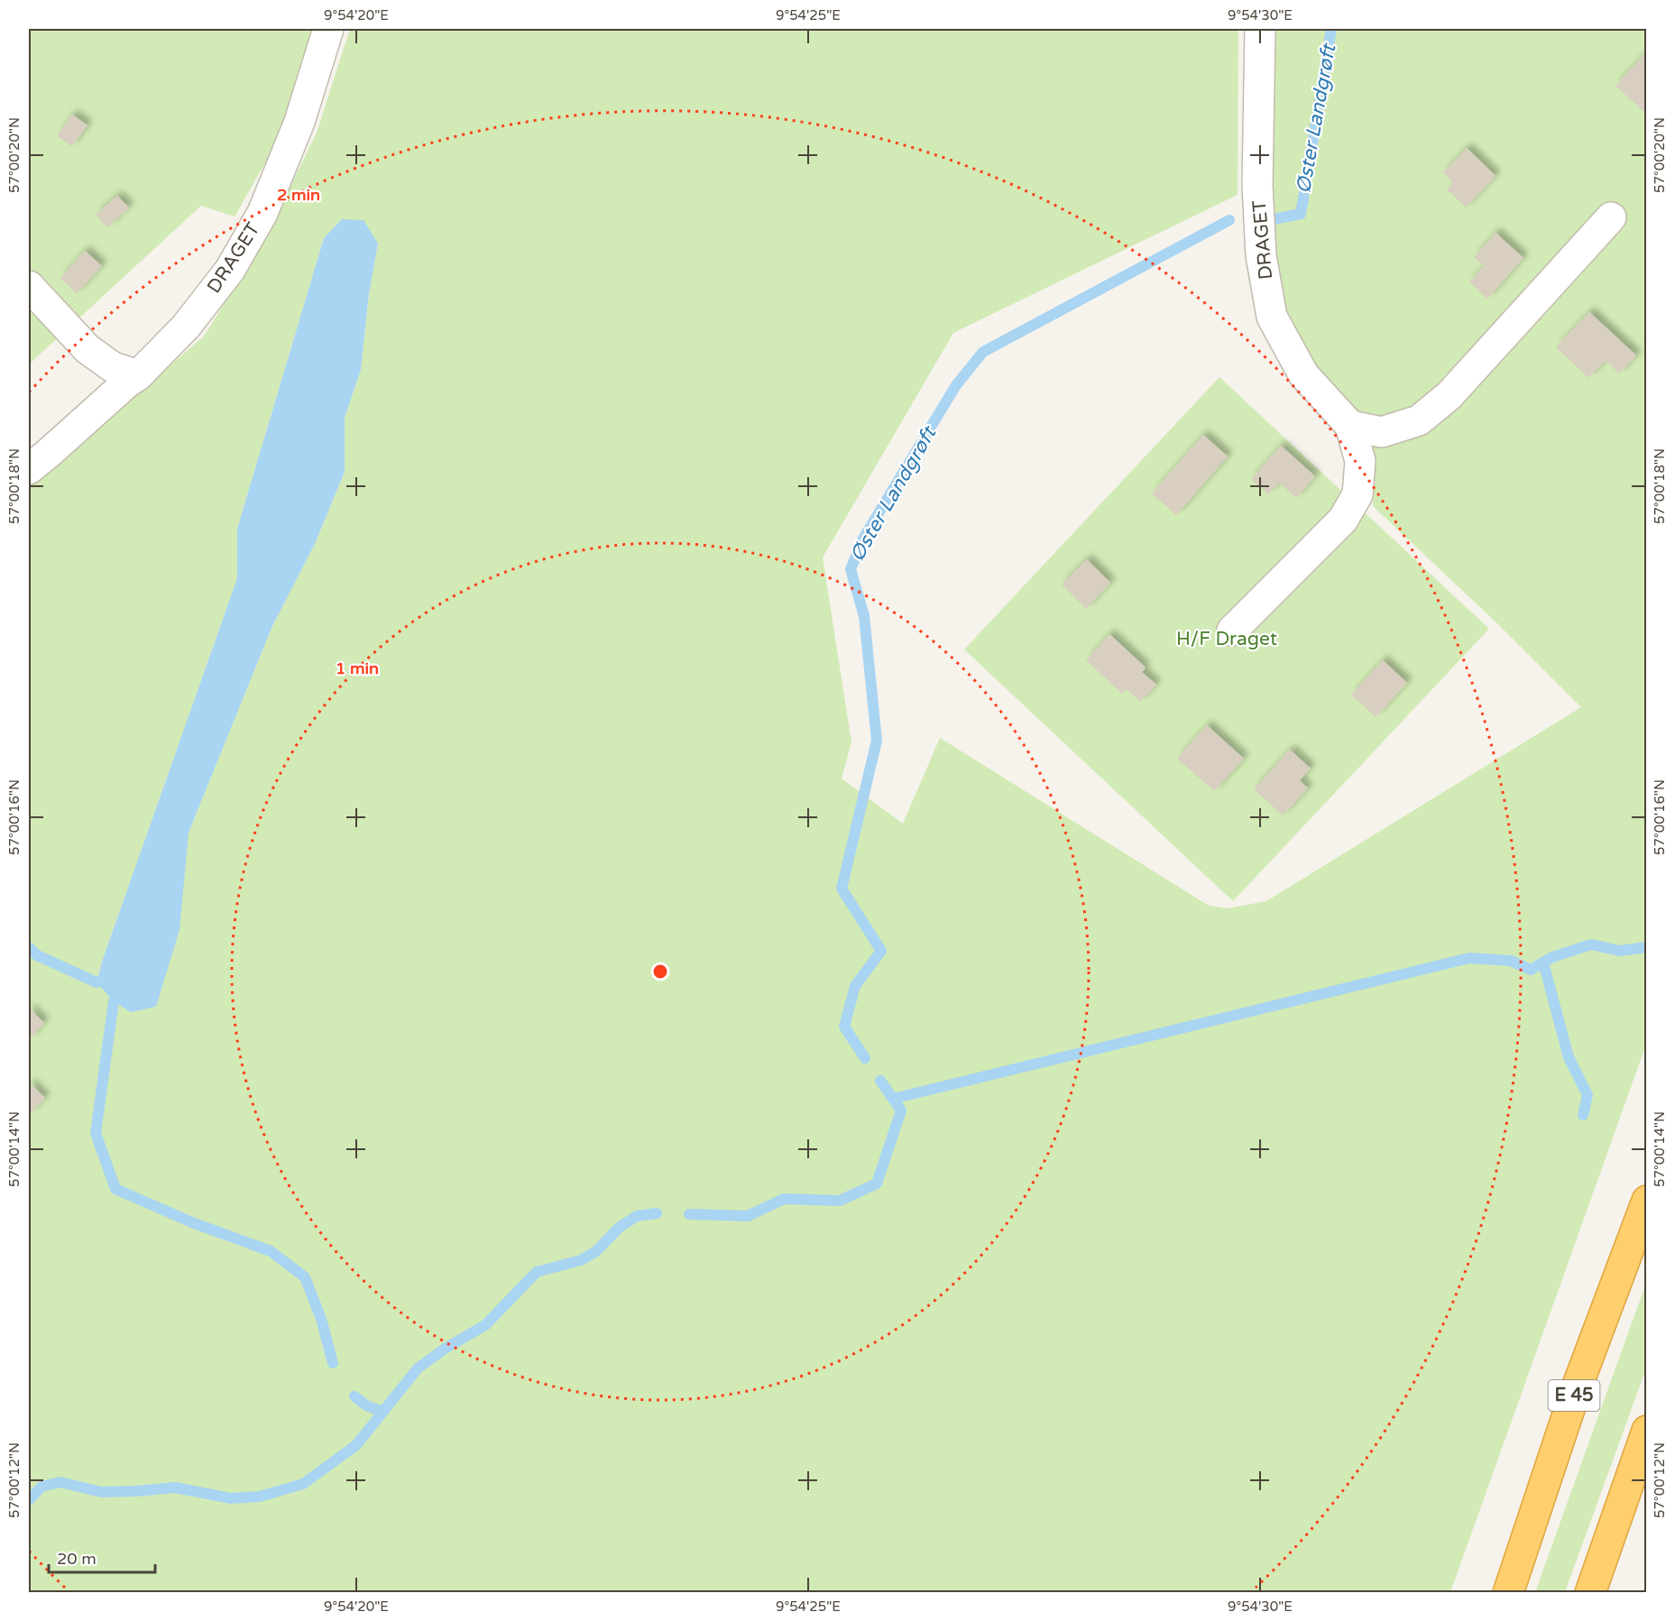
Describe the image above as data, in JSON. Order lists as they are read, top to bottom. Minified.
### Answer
{"streets":{"highway":["E 45"],"street":["DRAGET"]},"water":["Øster Landgrøft"],"parks":["H/F Draget"],"scale_bar":"20 m","coordinates":["9°54'20\"E","9°54'25\"E","9°54'30\"E","57°00'20\"N","57°00'18\"N","57°00'16\"N","57°00'14\"N","57°00'12\"N"],"rings":["2 min","1 min"]}
